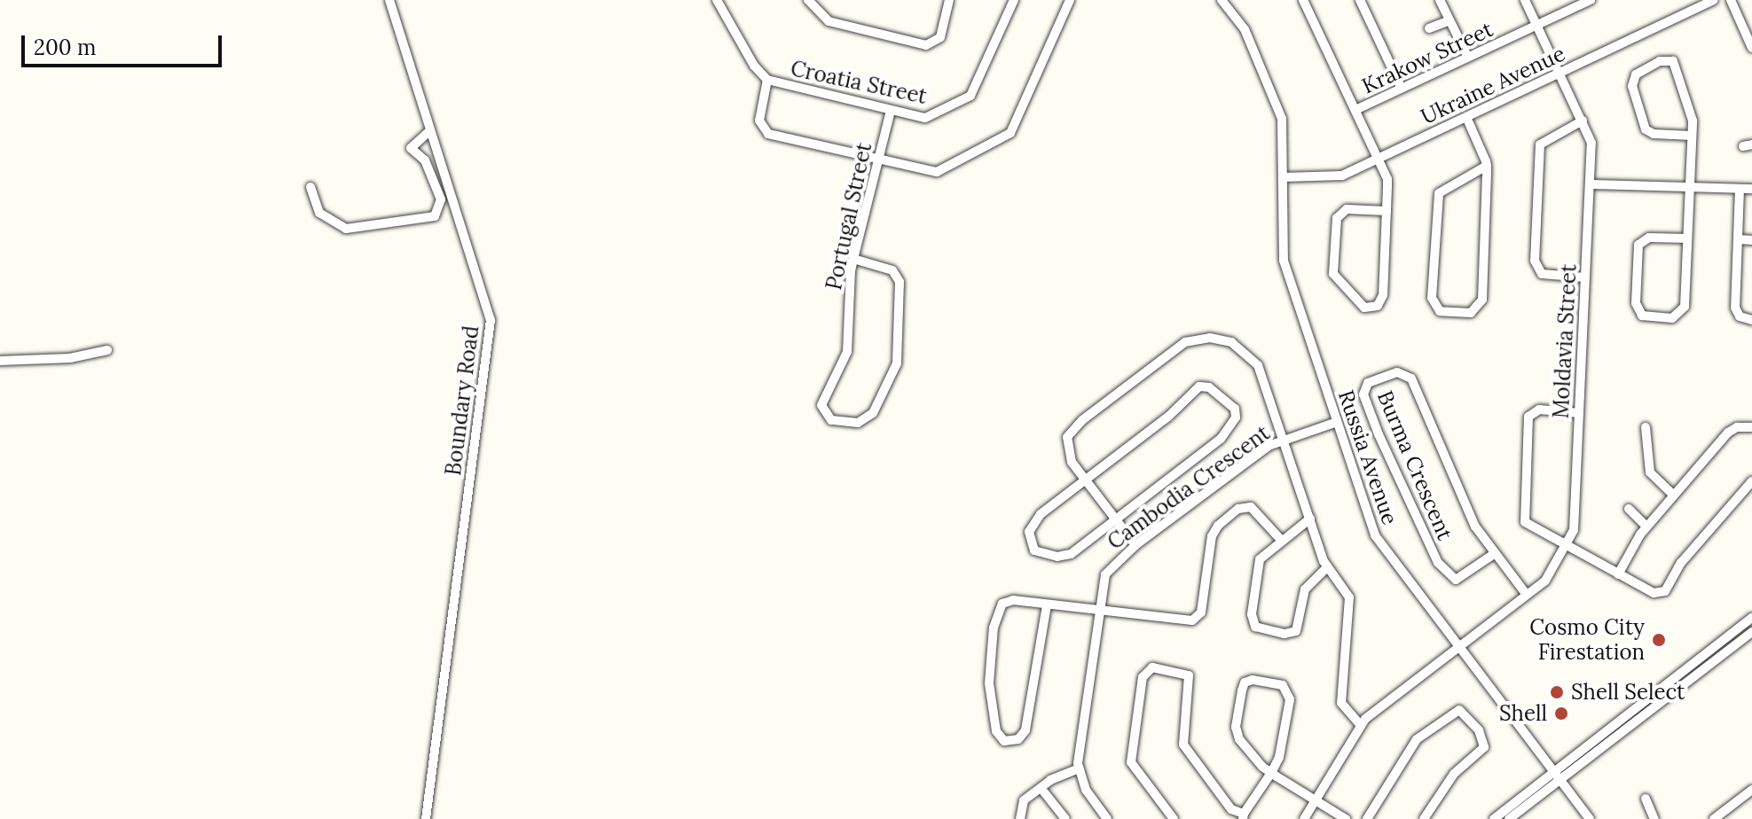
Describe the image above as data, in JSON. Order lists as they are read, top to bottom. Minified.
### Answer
{"streets":{"street":["Krakow Street","Croatia Street","Ukraine Avenue","Portugal Street","Moldavia Street","Boundary Road","Russia Avenue","Burma Crescent","Cambodia Crescent"]},"crossings":[["Krakow Street","Moldavia Street"],["Croatia Street","Portugal Street"],["Ukraine Avenue","Moldavia Street"],["Ukraine Avenue","Russia Avenue"],["Moldavia Street","Russia Avenue"],["Moldavia Street","Burma Crescent"],["Russia Avenue","Cambodia Crescent"]],"places":["Cosmo City Firestation","Shell Select","Shell"],"scale_bar":"200 m"}
